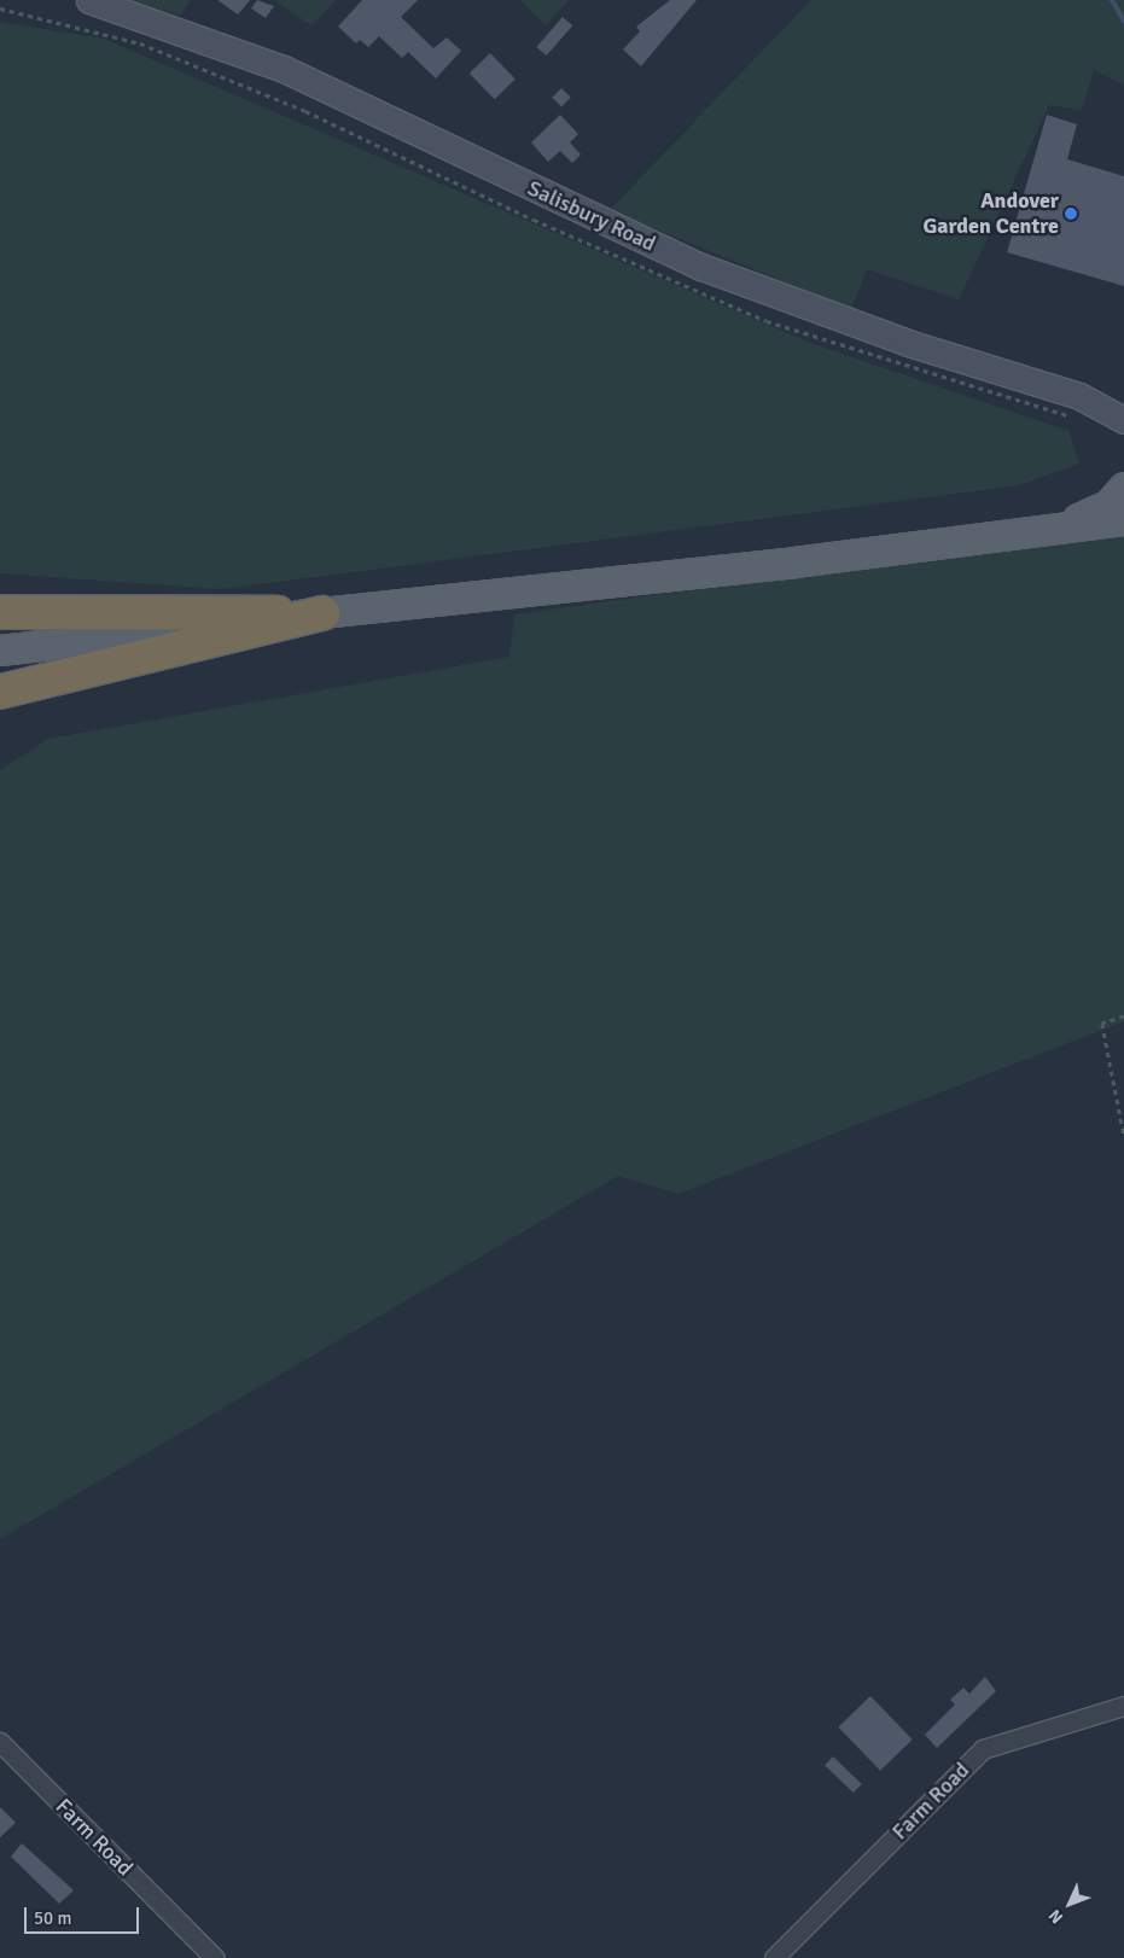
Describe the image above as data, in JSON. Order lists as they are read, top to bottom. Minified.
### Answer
{"streets":{"street":["Salisbury Road","Farm Road"]},"places":["Andover Garden Centre"],"scale_bar":"50 m","north":"bottom left"}
